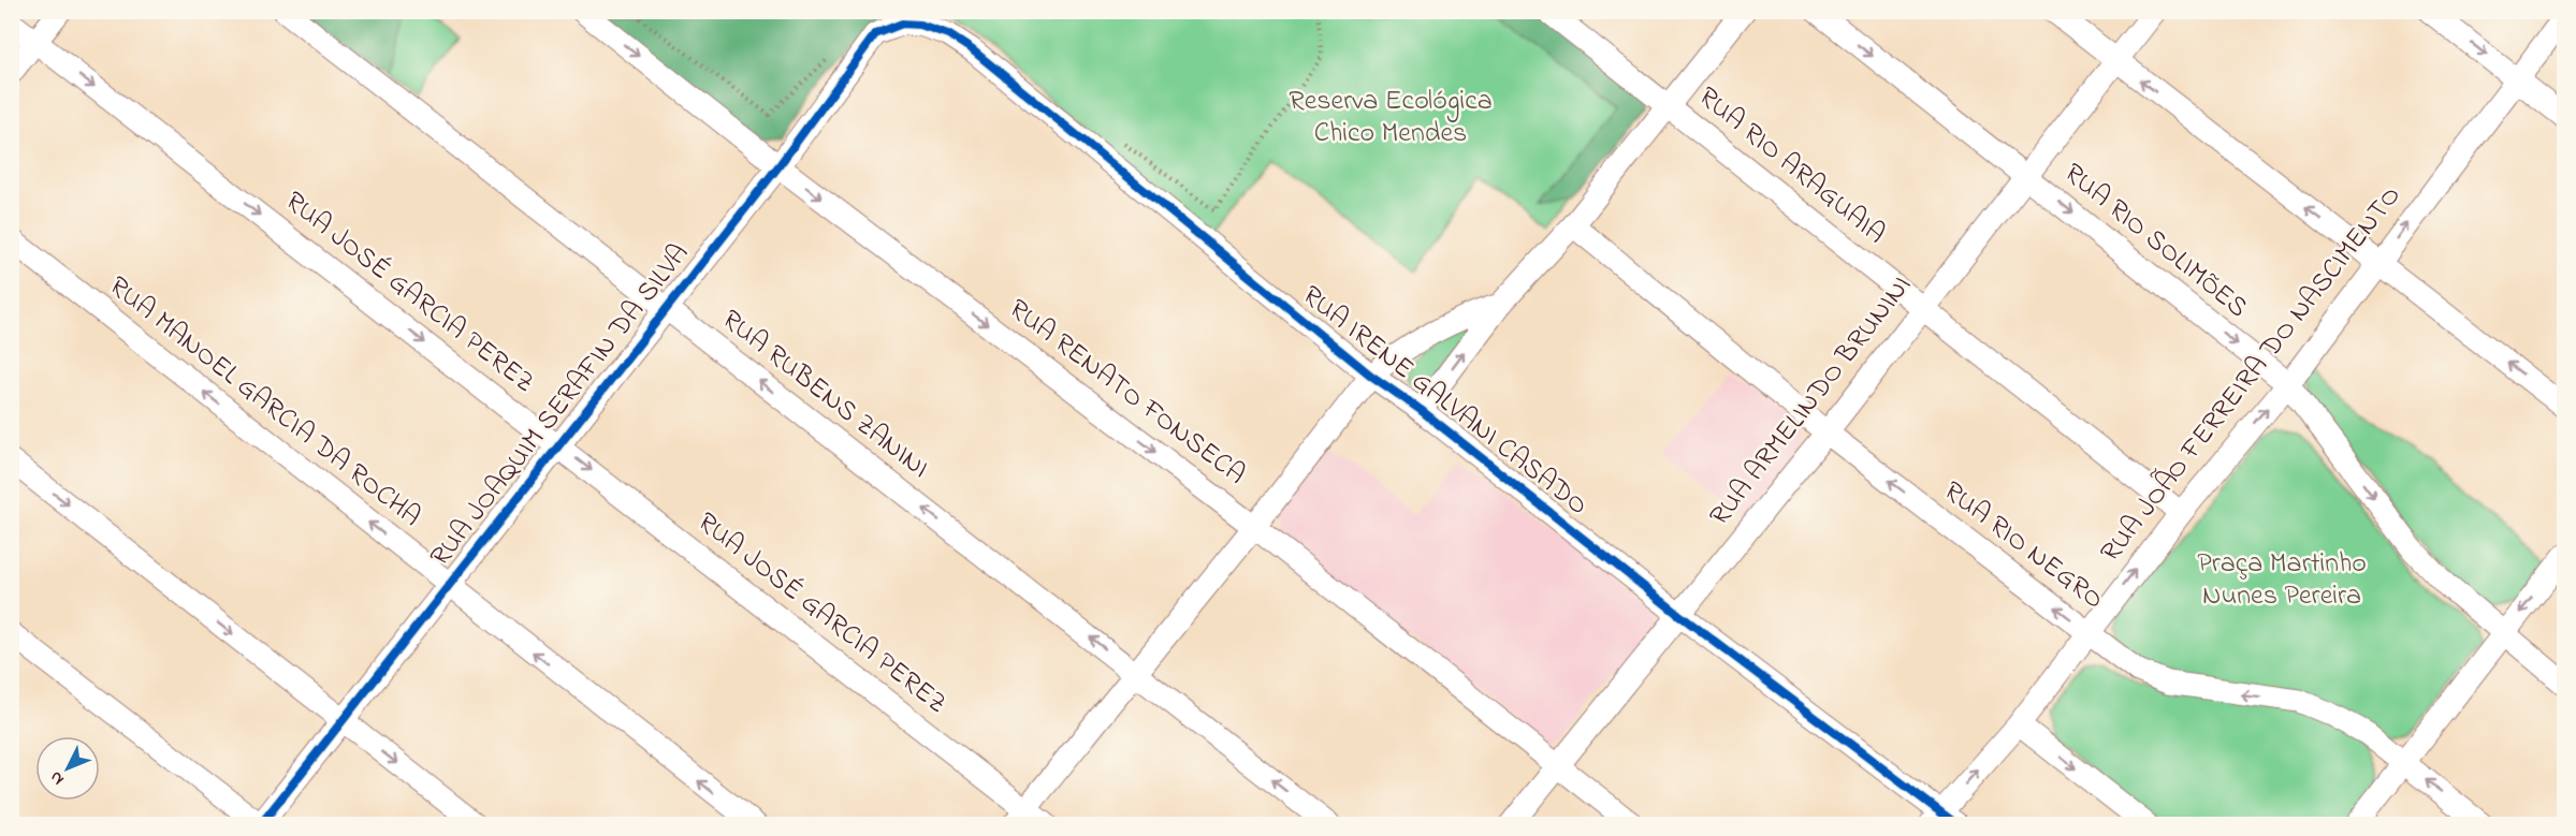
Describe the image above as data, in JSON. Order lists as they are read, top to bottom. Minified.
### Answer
{"streets":{"street":["RUA RIO ARAGUAIA","RUA RIO SOLIMÕES","RUA JOSÉ GARCIA PEREZ","RUA JOÃO FERREIRA DO NASCIMENTO","RUA RENATO FONSECA","RUA RUBENS ZANINI","RUA IRENE GALVANI CASADO","RUA ARMELINDO BRUNINI","RUA MANOEL GARCIA DA ROCHA","RUA JOAQUIM SERAFIN DA SILVA","RUA RIO NEGRO"]},"crossings":[["RUA RIO ARAGUAIA","RUA JOÃO FERREIRA DO NASCIMENTO"],["RUA RIO ARAGUAIA","RUA ARMELINDO BRUNINI"],["RUA RIO SOLIMÕES","RUA JOÃO FERREIRA DO NASCIMENTO"],["RUA RIO SOLIMÕES","RUA ARMELINDO BRUNINI"],["RUA JOSÉ GARCIA PEREZ","RUA JOAQUIM SERAFIN DA SILVA"],["RUA JOÃO FERREIRA DO NASCIMENTO","RUA IRENE GALVANI CASADO"],["RUA JOÃO FERREIRA DO NASCIMENTO","RUA RIO NEGRO"],["RUA RENATO FONSECA","RUA ARMELINDO BRUNINI"],["RUA RENATO FONSECA","RUA JOAQUIM SERAFIN DA SILVA"],["RUA RUBENS ZANINI","RUA JOAQUIM SERAFIN DA SILVA"],["RUA IRENE GALVANI CASADO","RUA ARMELINDO BRUNINI"],["RUA IRENE GALVANI CASADO","RUA JOAQUIM SERAFIN DA SILVA"],["RUA ARMELINDO BRUNINI","RUA RIO NEGRO"],["RUA MANOEL GARCIA DA ROCHA","RUA JOAQUIM SERAFIN DA SILVA"]],"one_way":["RUA JOSÉ GARCIA PEREZ","RUA JOÃO FERREIRA DO NASCIMENTO","RUA RENATO FONSECA","RUA RUBENS ZANINI","RUA RIO NEGRO"],"parks":["Reserva Ecológica Chico Mendes","Praça Martinho Nunes Pereira"],"north":"bottom left"}
